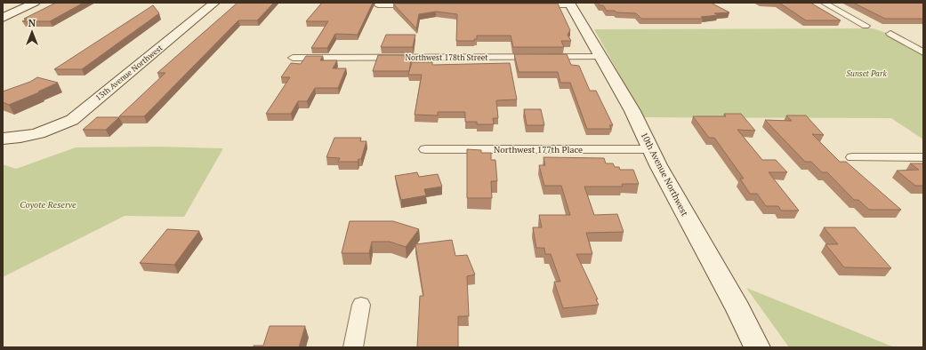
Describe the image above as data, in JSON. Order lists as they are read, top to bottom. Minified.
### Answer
{"streets":{"street":["Northwest 178th Street","13th Avenue Northwest","Northwest 177th Place","10th Avenue Northwest"]},"crossings":[["Northwest 178th Street","10th Avenue Northwest"],["Northwest 177th Place","10th Avenue Northwest"]],"parks":["Sunset Park","Coyote Reserve"],"north":"top"}
